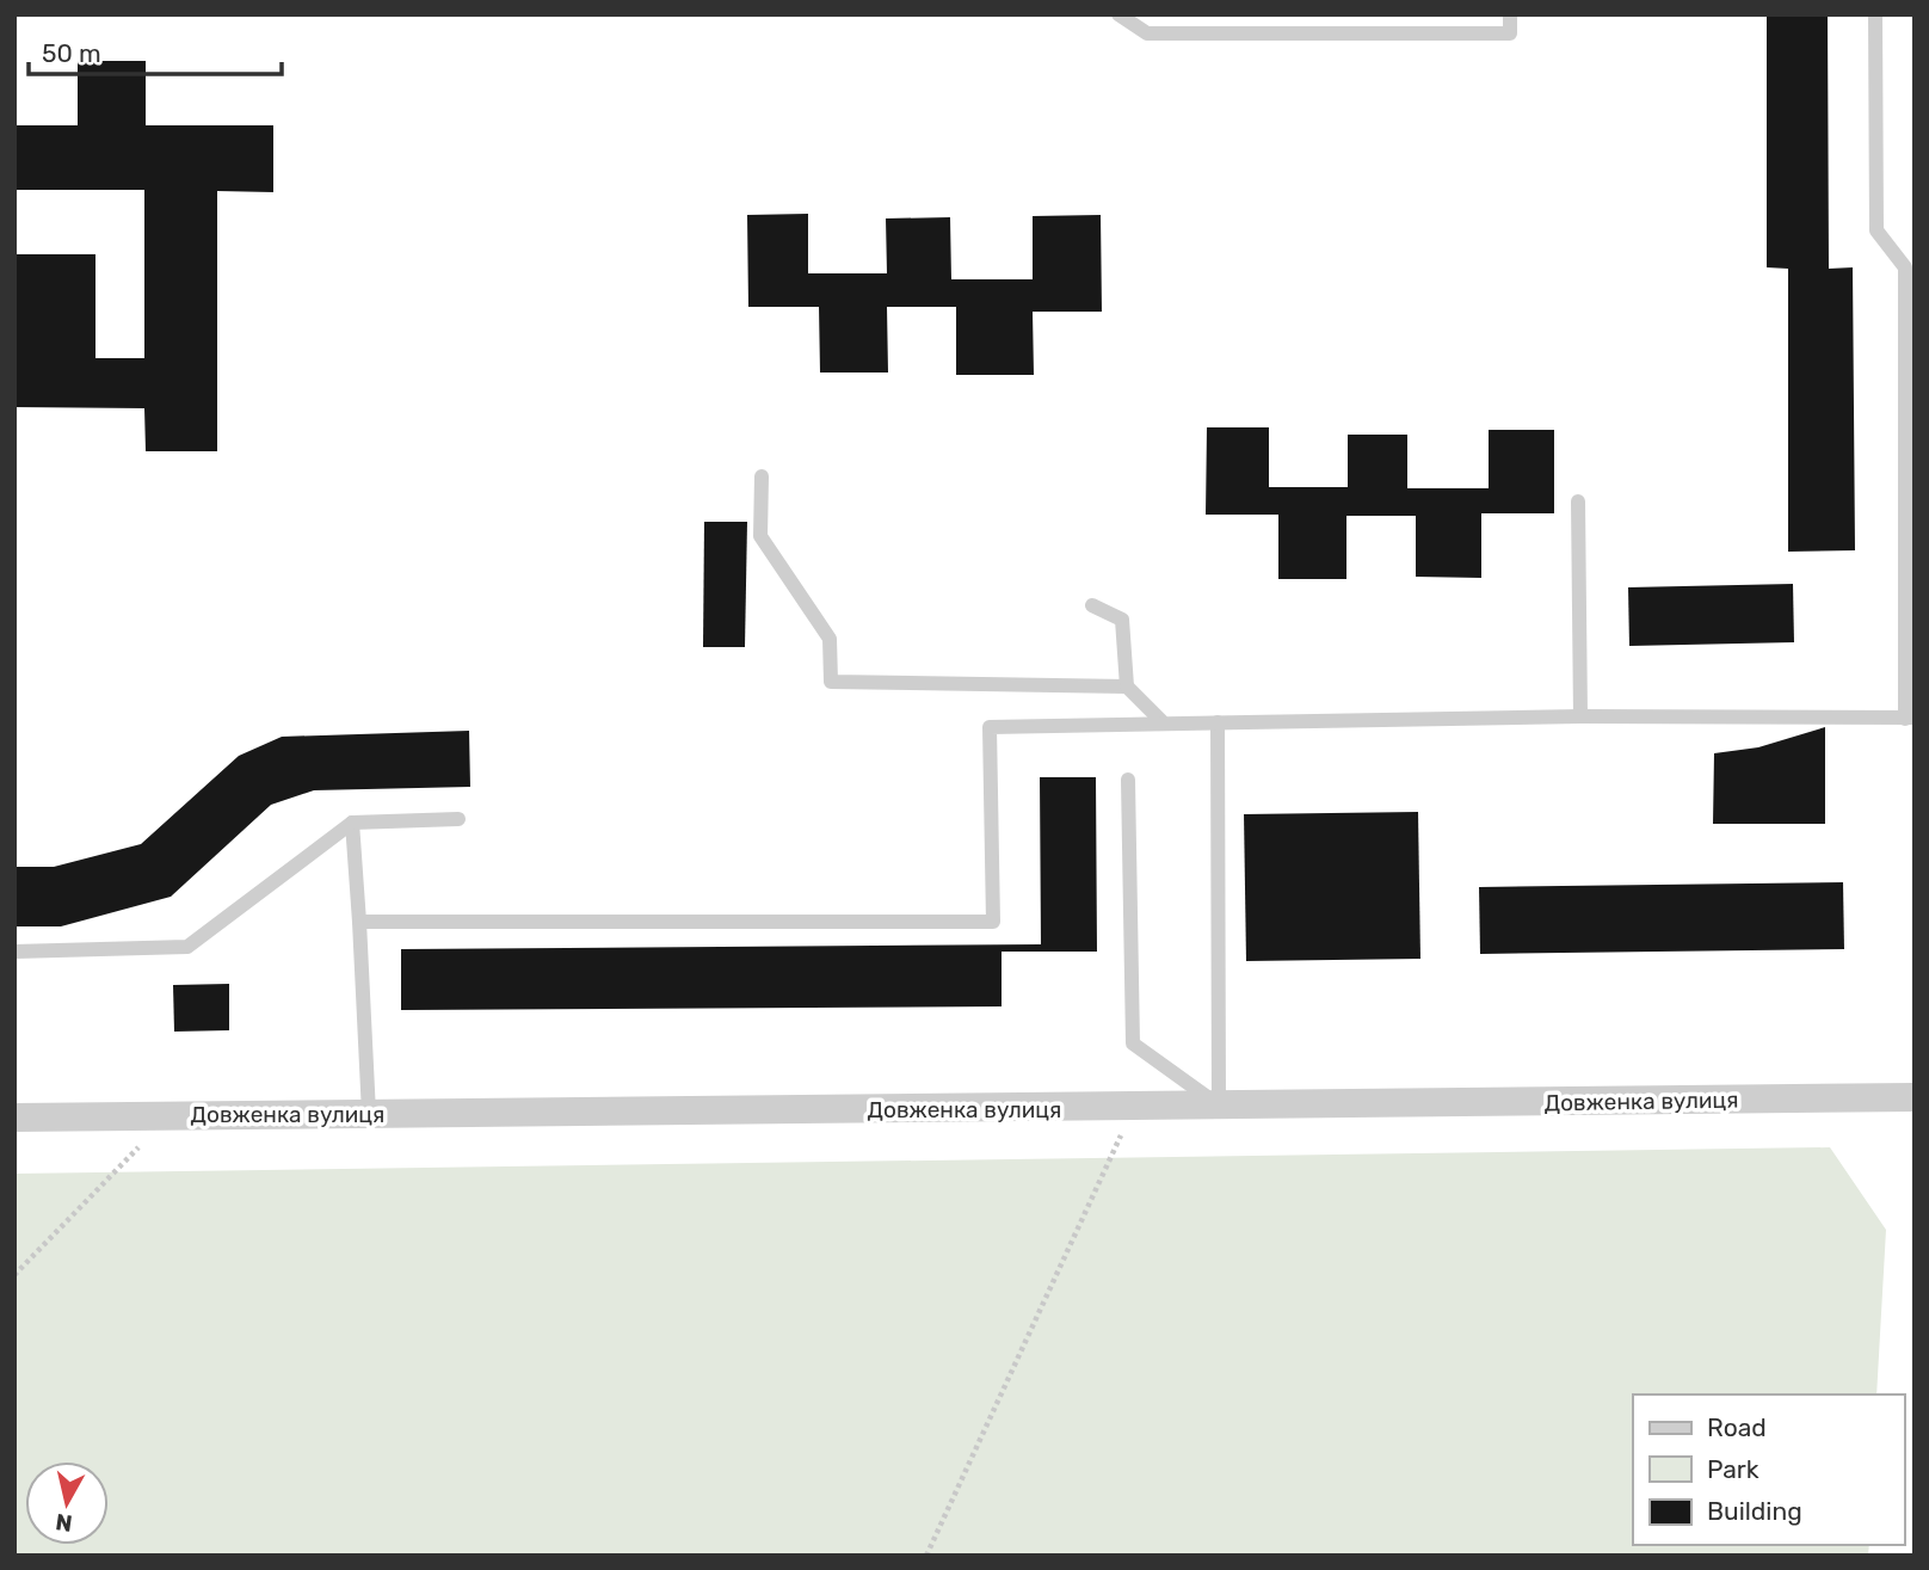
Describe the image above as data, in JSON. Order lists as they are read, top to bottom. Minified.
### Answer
{"streets":{"street":["Довженка вулиця"]},"legend":["Road","Park","Building"],"scale_bar":"50 m","north":"bottom"}
